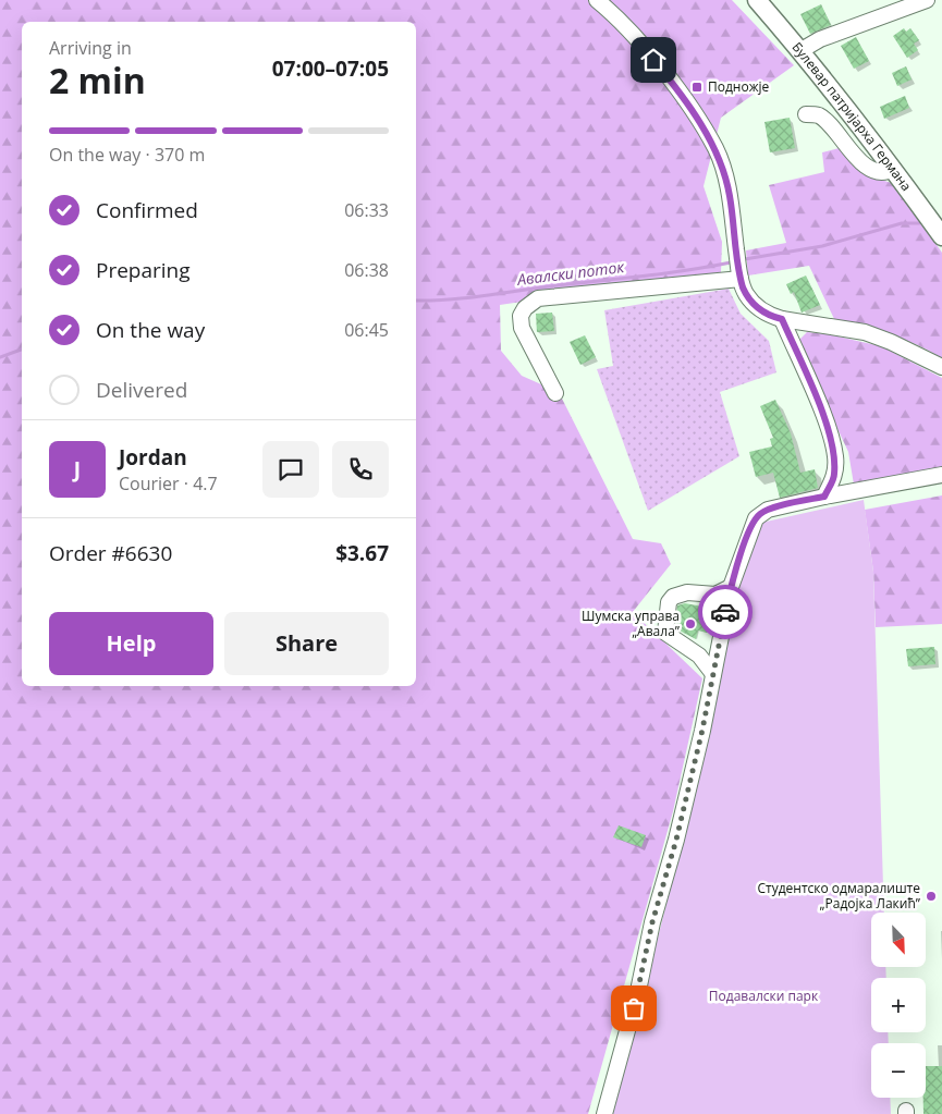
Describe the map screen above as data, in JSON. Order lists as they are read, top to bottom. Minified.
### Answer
{"streets":{"main road":["Булевар патријарха Германа"]},"water":["Авалски поток"],"parks":["Подавалски парк"],"places":{"transit":["Подножје"],"other":["Шумска управа „Авала”","Студентско одмаралиште „Радојка Лакић”"]},"north":"bottom right","page":{"heading":["2 min","Arriving in","07:00–07:05"],"panel":["Jordan","Courier · 4.7","Order #6630","$3.67"],"bar":"On the way · 370 m","list":[["Confirmed","06:33"],["Preparing","06:38"],["On the way","06:45"],"Delivered"],"round":"J","buttons":["Help","Share"],"map_buttons":["+","−"]}}
